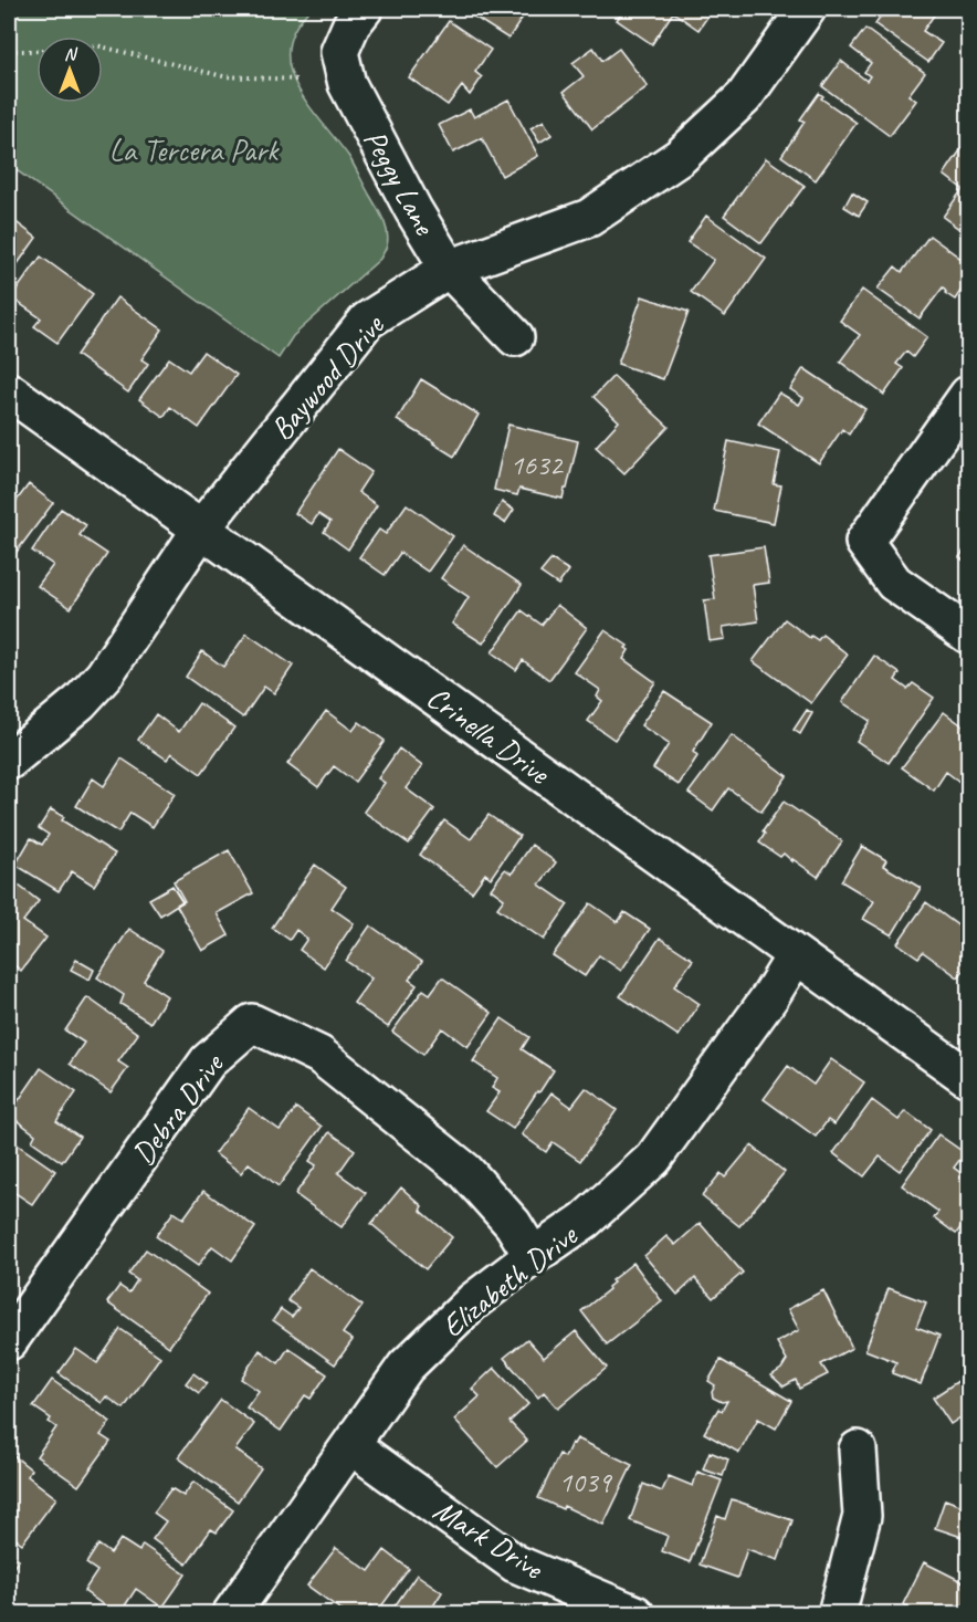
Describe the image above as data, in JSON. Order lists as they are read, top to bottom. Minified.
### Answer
{"streets":{"street":["Peggy Lane","Baywood Drive","Crinella Drive","Debra Drive","Elizabeth Drive","Mark Drive"]},"crossings":[["Peggy Lane","Baywood Drive"],["Baywood Drive","Crinella Drive"],["Crinella Drive","Elizabeth Drive"],["Debra Drive","Elizabeth Drive"],["Elizabeth Drive","Mark Drive"]],"parks":["La Tercera Park"],"house_numbers":["1632","1039"],"north":"top"}
